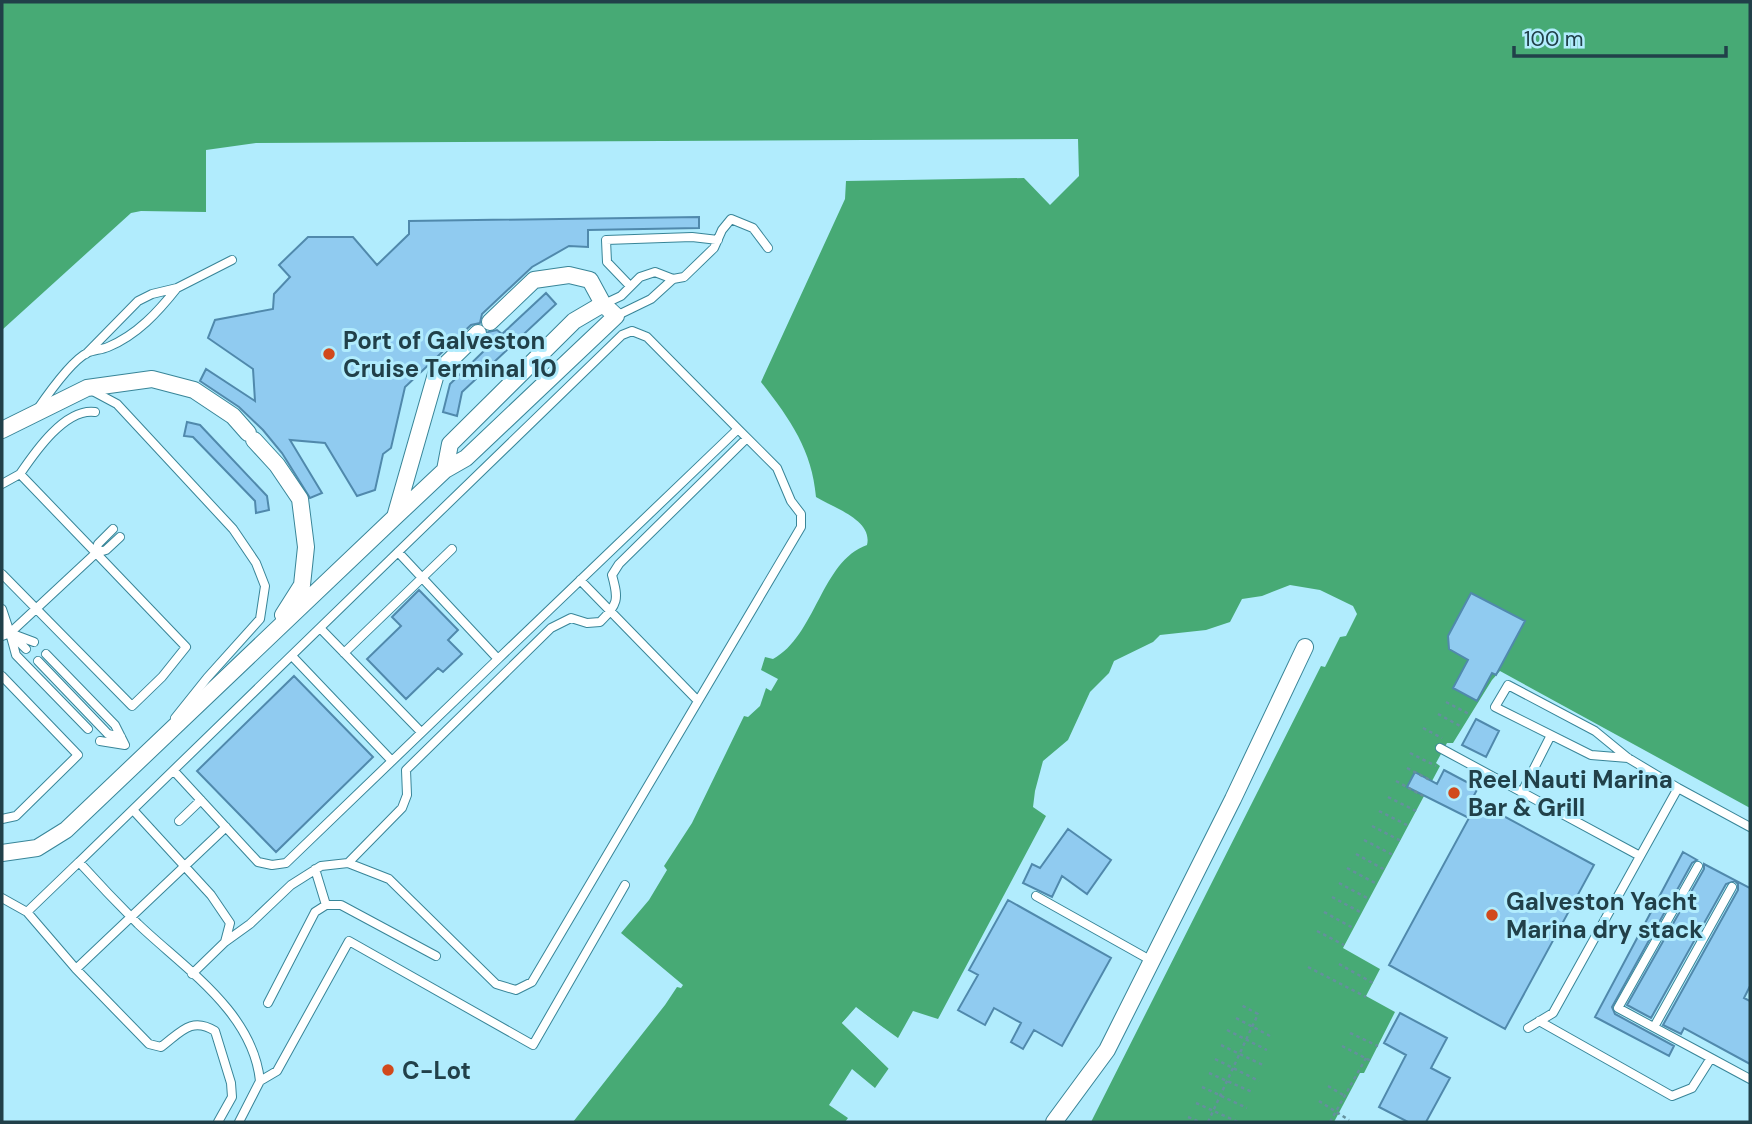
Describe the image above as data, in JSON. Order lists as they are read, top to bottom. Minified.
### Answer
{"places":["Port of Galveston Cruise Terminal 10","Reel Nauti Marina Bar & Grill","Galveston Yacht Marina dry stack","C-Lot"],"scale_bar":"100 m"}
